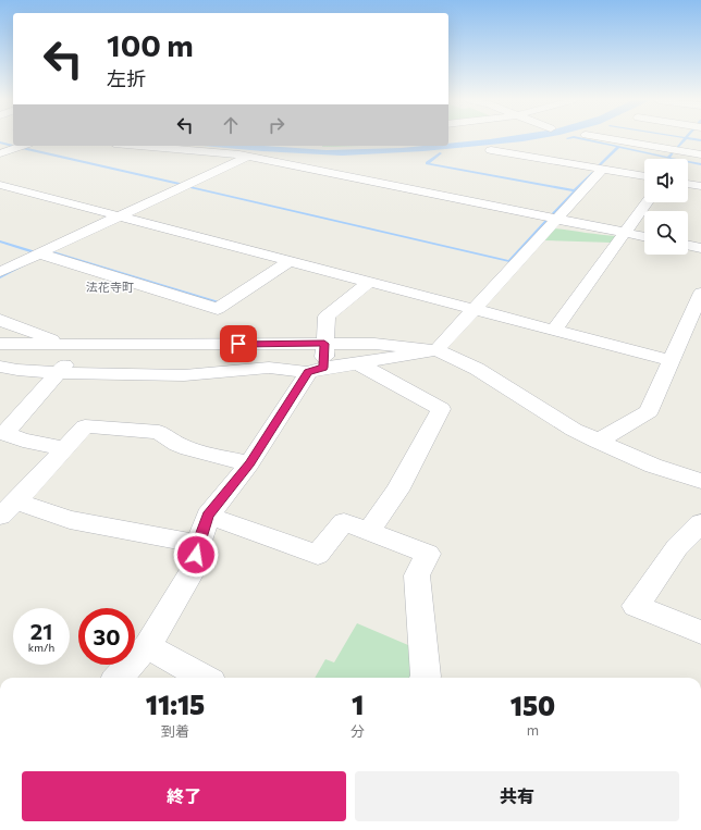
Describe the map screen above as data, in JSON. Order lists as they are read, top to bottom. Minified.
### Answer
{"districts":["法花寺町"],"page":{"turn":["100 m","左折"],"speed":"21 km/h","limit":"30","eta":["11:15","到着","1","分","150","m"],"buttons":["終了","共有"]}}
